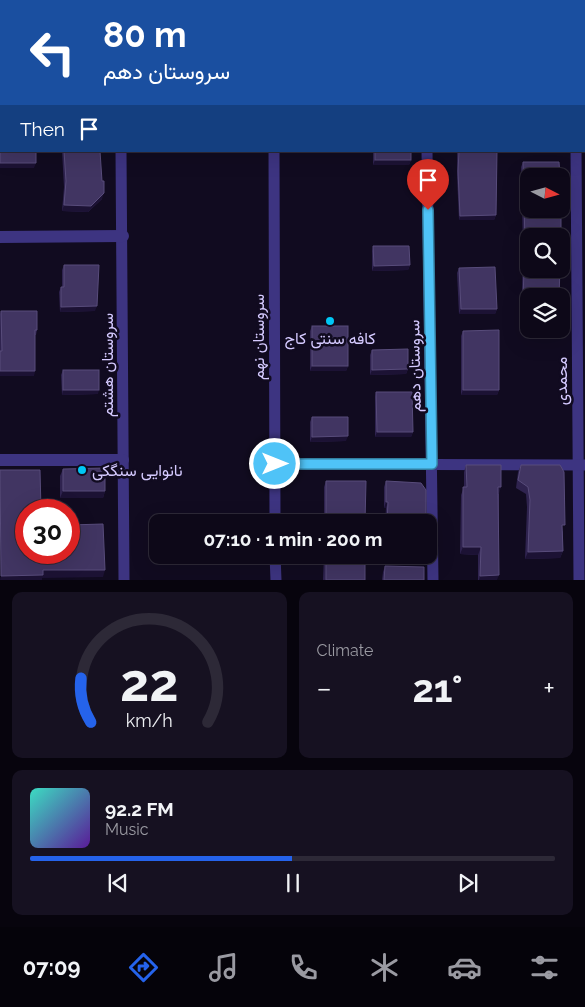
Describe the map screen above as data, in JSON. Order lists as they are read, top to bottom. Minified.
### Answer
{"streets":{"street":["سروستان نهم","سروستان هشتم","سروستان دهم","محمدی"]},"places":["کافه سنتی کاج","نانوایی سنگکی"],"north":"right","page":{"turn":["80 m","سروستان دهم"],"then":"Then","limit":"30","trip":"07:10 · 1 min · 200 m","tile":"Climate","heat":["−","21°","+"],"song":["92.2 FM","Music"],"tabs":"07:09","gauge":["22","km/h"]}}
